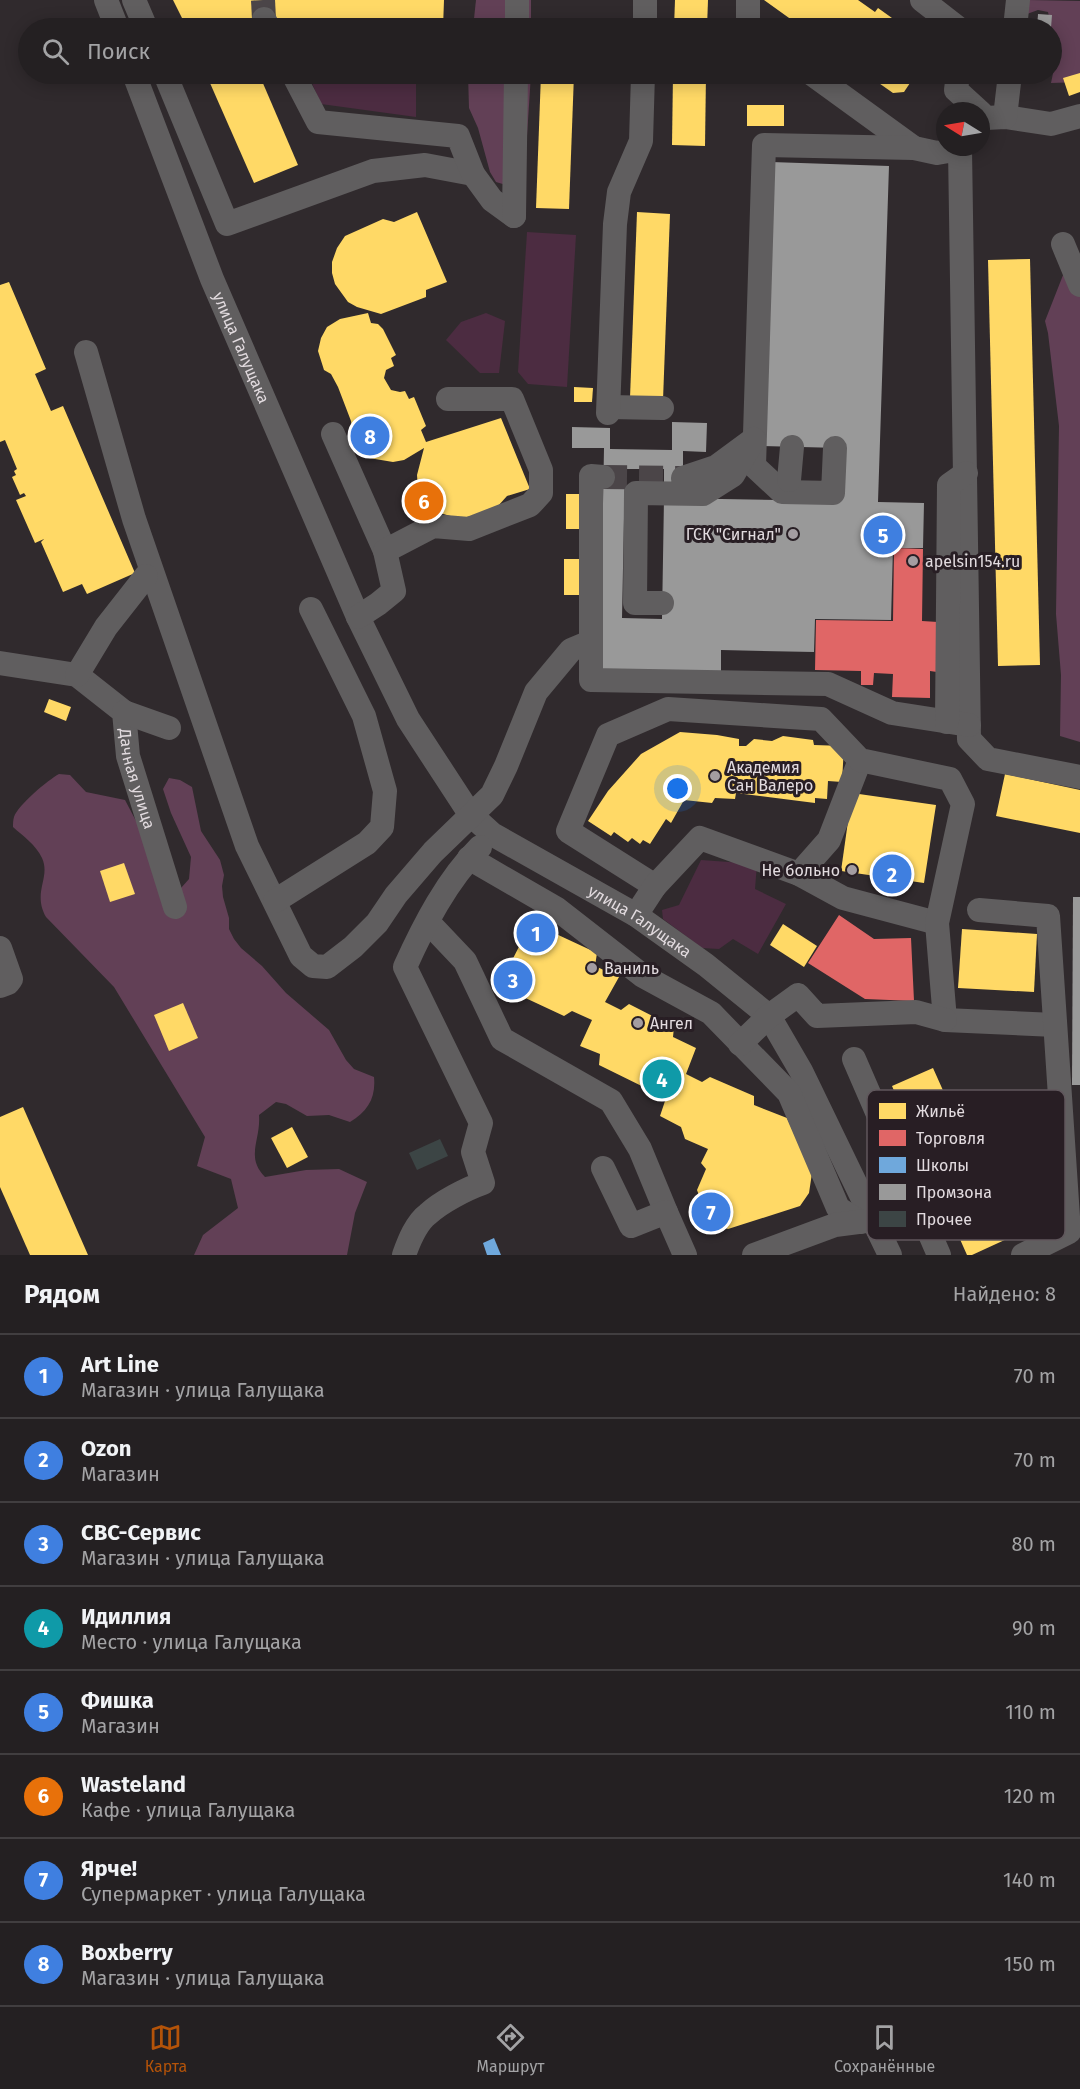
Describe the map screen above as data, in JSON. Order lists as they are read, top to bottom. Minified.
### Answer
{"streets":{"street":["улица Галущака","Дачная улица"]},"places":["ГСК \"Сигнал\"","apelsin154.ru","Академия Сан Валеро","Не больно","Ваниль","Ангел"],"legend":["Жильё","Торговля","Школы","Промзона","Прочее"],"north":"left","page":{"search":"Поиск","pins":["8","6","5","2","1","3","4","7"],"heading":["Рядом","Найдено: 8"],"list":[{"mark":"1","name":"Art Line","note":"Магазин · улица Галущака","value":"70 m"},{"mark":"2","name":"Ozon","note":"Магазин","value":"70 m"},{"mark":"3","name":"СВС-Сервис","note":"Магазин · улица Галущака","value":"80 m"},{"mark":"4","name":"Идиллия","note":"Место · улица Галущака","value":"90 m"},{"mark":"5","name":"Фишка","note":"Магазин","value":"110 m"},{"mark":"6","name":"Wasteland","note":"Кафе · улица Галущака","value":"120 m"},{"mark":"7","name":"Ярче!","note":"Супермаркет · улица Галущака","value":"140 m"},{"mark":"8","name":"Boxberry","note":"Магазин · улица Галущака","value":"150 m"}],"nav":["Карта","Маршрут","Сохранённые"]}}
